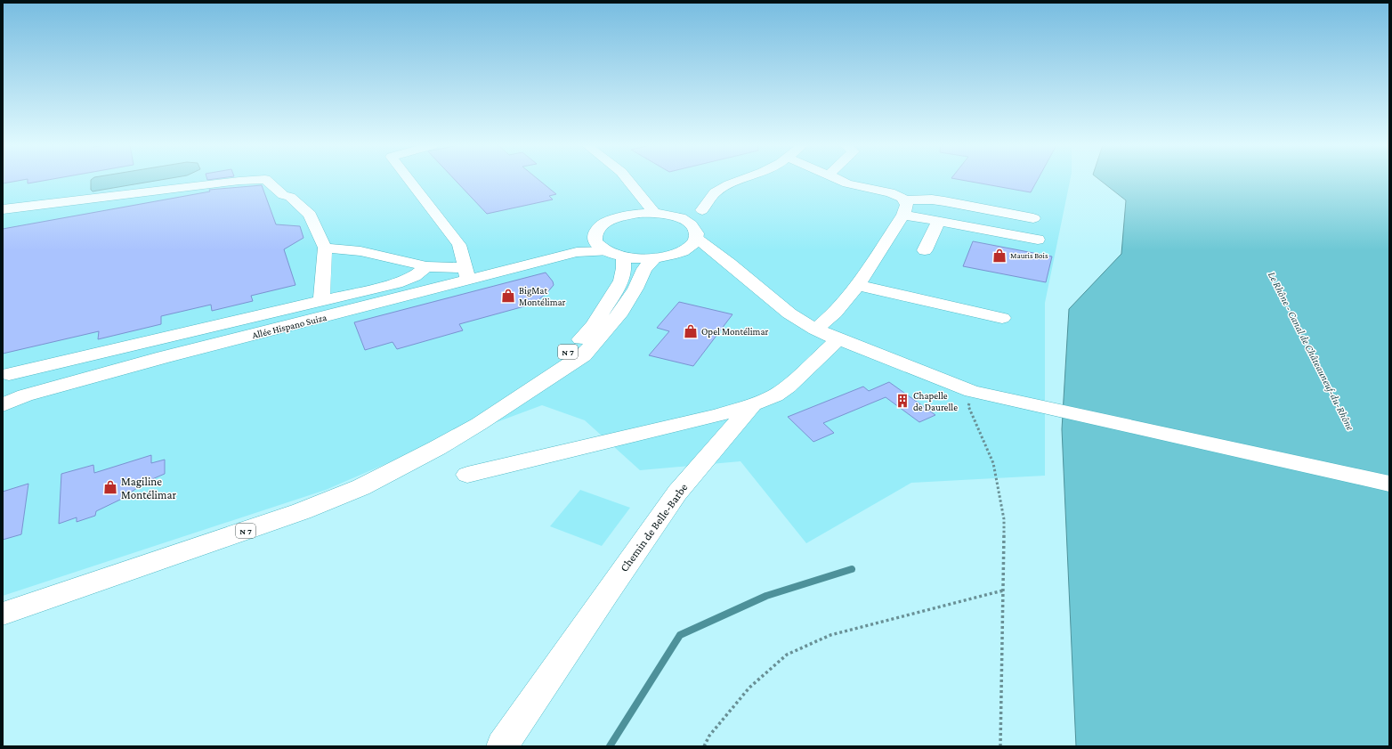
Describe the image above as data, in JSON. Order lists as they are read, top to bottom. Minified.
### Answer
{"streets":{"street":["Allée Hispano Suiza","N 7","Chemin de Belle-Barbe"]},"crossings":[["Allée Hispano Suiza","N 7"]],"water":["Le Rhône - Canal de Châteauneuf-du-Rhône"],"places":{"shop":["Mauris Bois","BigMat Montélimar","Opel Montélimar","Magiline Montélimar"],"building":["Chapelle de Daurelle"]}}
